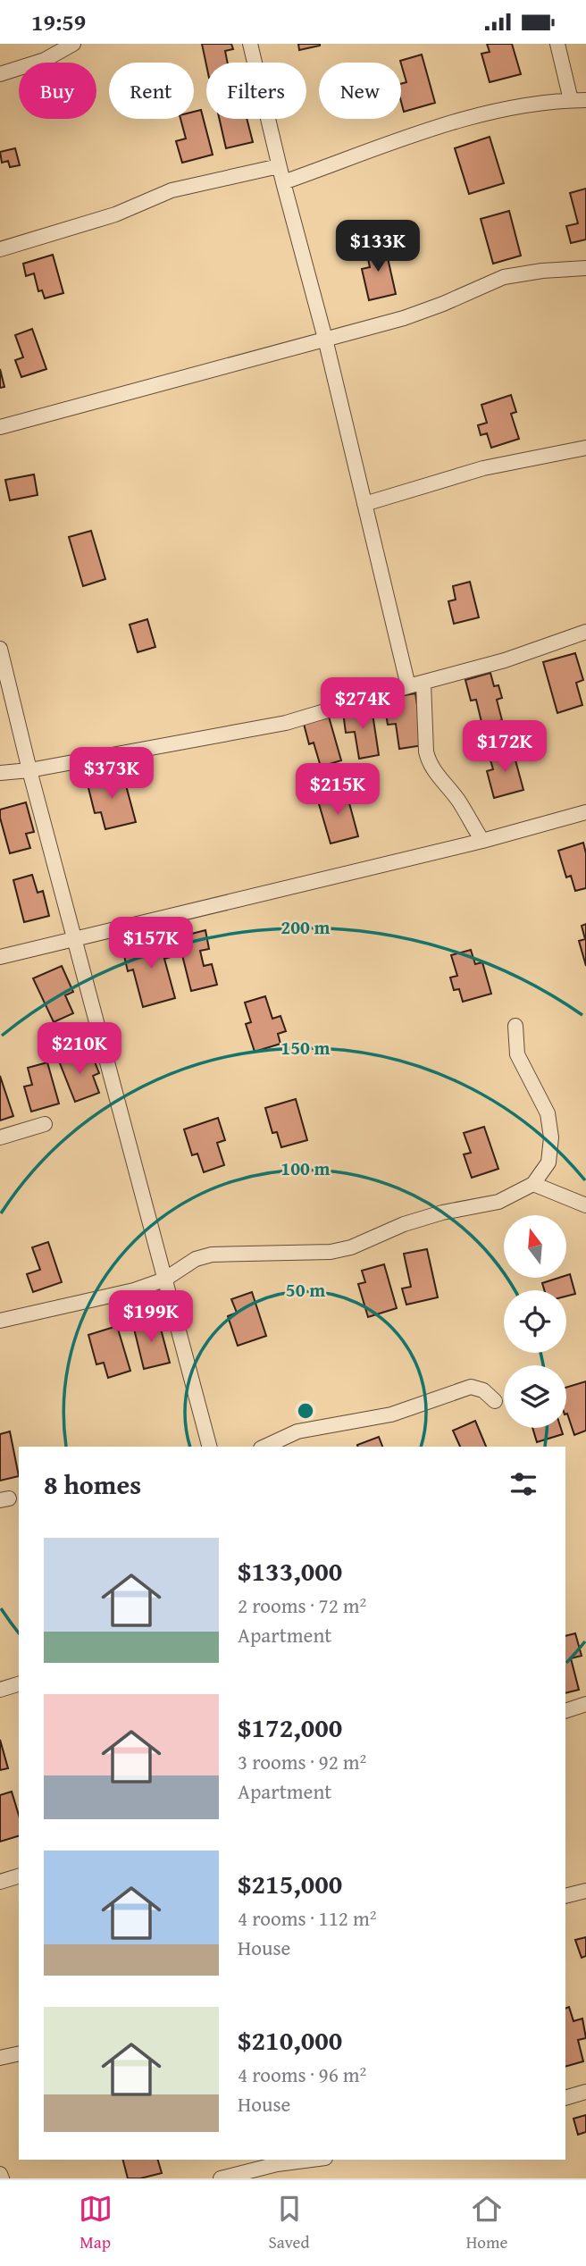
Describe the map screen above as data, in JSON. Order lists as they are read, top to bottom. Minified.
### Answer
{"north":"top","page":{"status":"19:59","chip":["Buy","Rent","Filters","New"],"price":["$133K","$274K","$172K","$373K","$215K","$157K","$210K","$199K"],"heading":"8 homes","list":[{"name":"$133,000","note":"2 rooms · 72 m² · Apartment"},{"name":"$172,000","note":"3 rooms · 92 m² · Apartment"},{"name":"$215,000","note":"4 rooms · 112 m² · House"},{"name":"$210,000","note":"4 rooms · 96 m² · House"}],"tabs":["Map","Saved","Home"]},"rings":["200 m","150 m","100 m","50 m"]}
